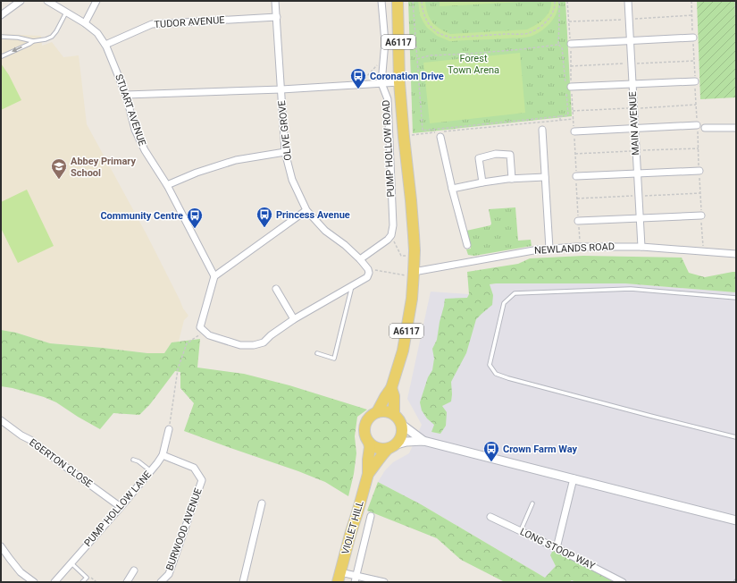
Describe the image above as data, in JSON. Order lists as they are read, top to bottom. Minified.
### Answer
{"streets":{"main road":["A6117","PUMP HOLLOW ROAD","VIOLET HILL"],"street":["TUDOR AVENUE","STUART AVENUE","MAIN AVENUE","OLIVE GROVE","NEWLANDS ROAD","EGERTON CLOSE","PUMP HOLLOW LANE","BURWOOD AVENUE","LONG STOOP WAY"]},"crossings":[["TUDOR AVENUE","STUART AVENUE"],["TUDOR AVENUE","OLIVE GROVE"],["A6117","PUMP HOLLOW ROAD"],["A6117","NEWLANDS ROAD"],["A6117","VIOLET HILL"],["MAIN AVENUE","NEWLANDS ROAD"],["PUMP HOLLOW ROAD","NEWLANDS ROAD"],["EGERTON CLOSE","PUMP HOLLOW LANE"],["PUMP HOLLOW LANE","BURWOOD AVENUE"]],"parks":["Forest Town Arena"],"places":{"bus stop":["Coronation Drive","Princess Avenue","Community Centre","Crown Farm Way"],"school or university":["Abbey Primary School"]}}
